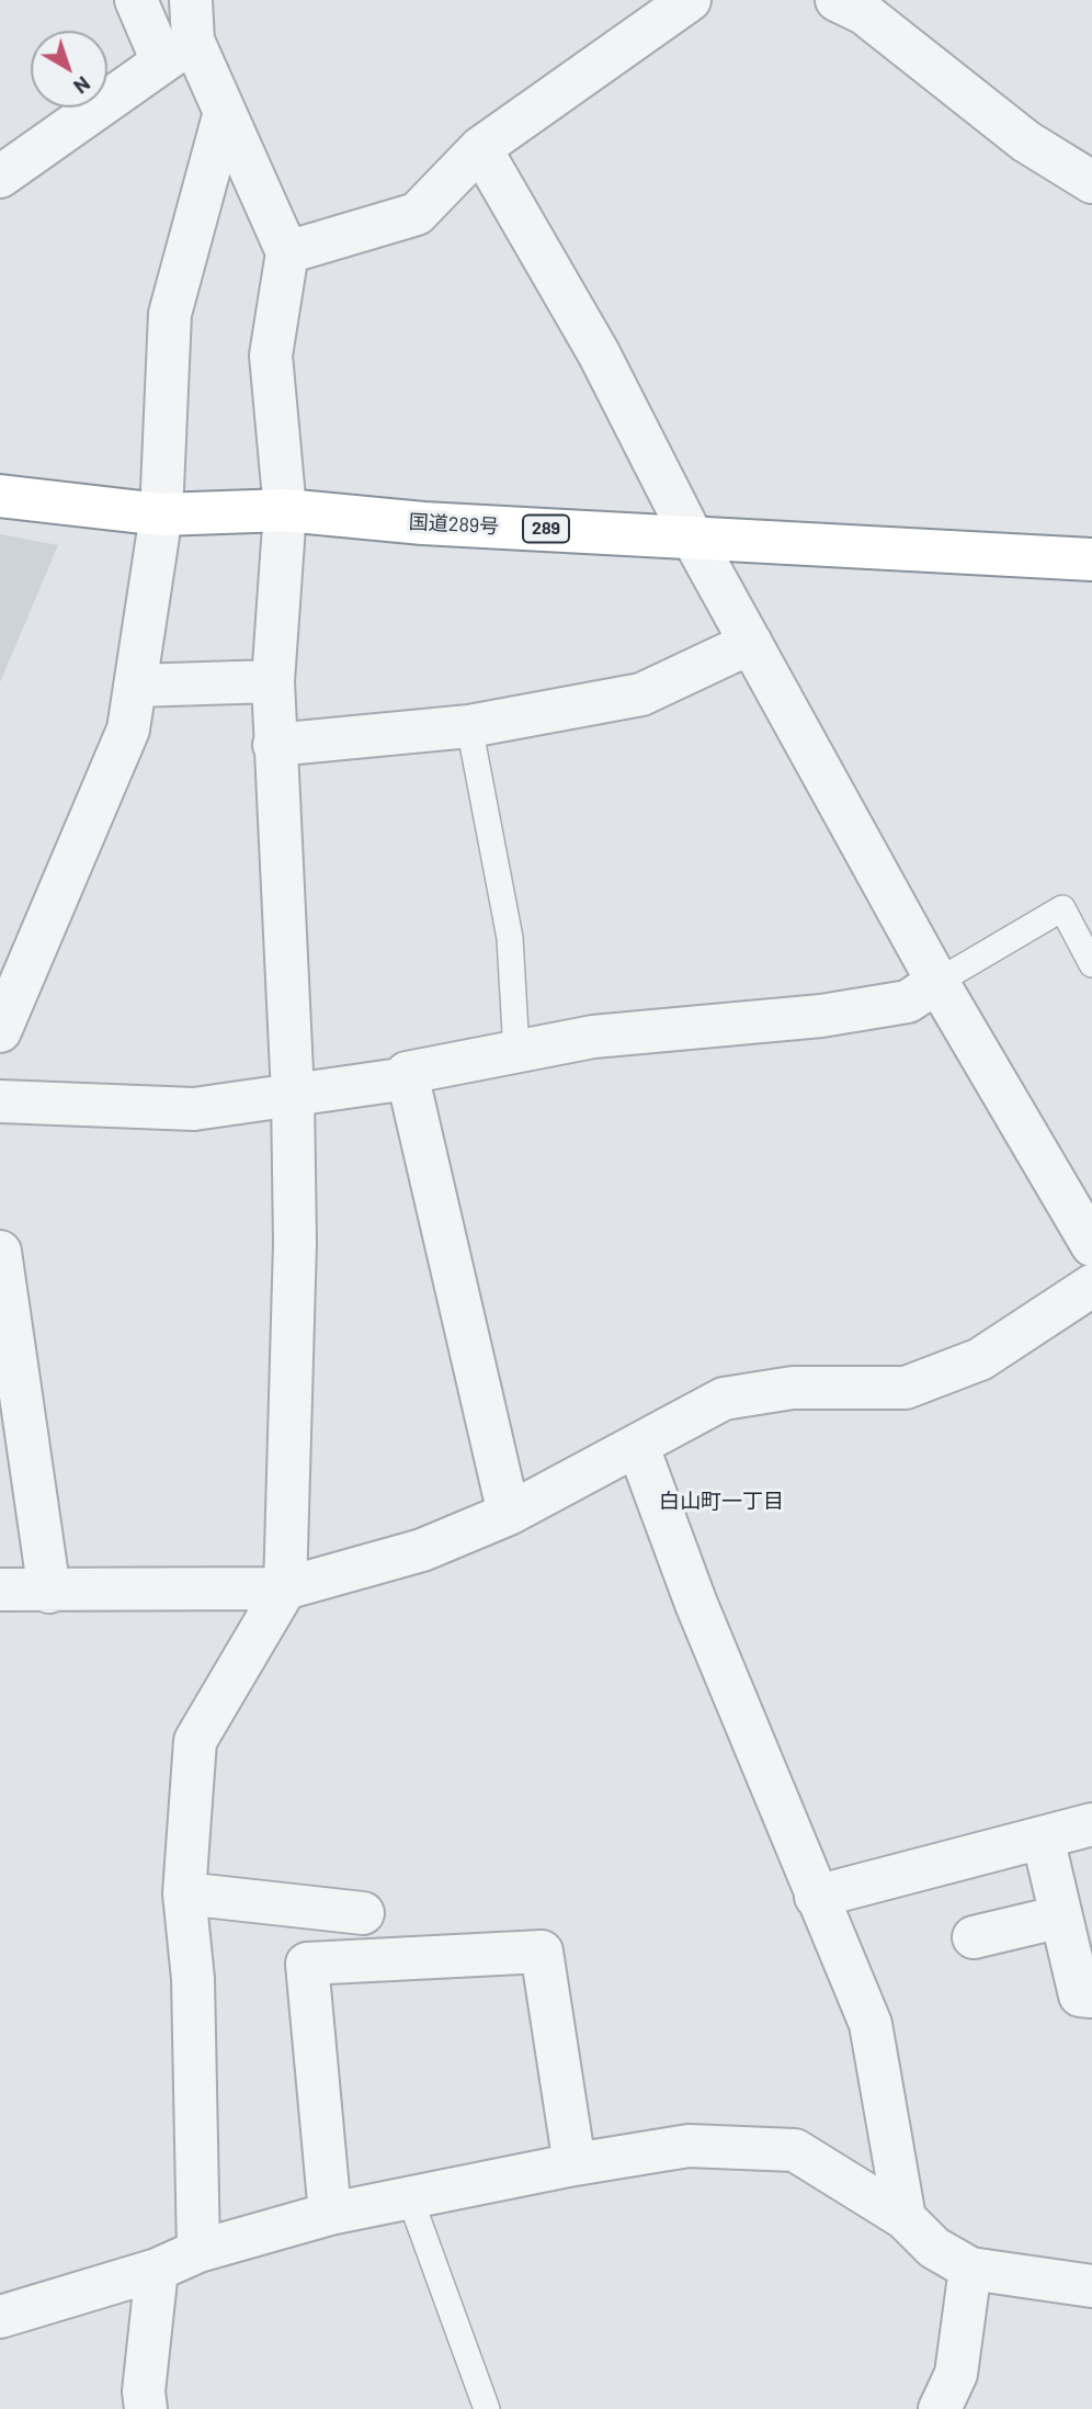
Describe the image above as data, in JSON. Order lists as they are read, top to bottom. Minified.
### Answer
{"streets":{"highway":["国道289号","289"]},"districts":["白山町一丁目"],"north":"bottom right"}
